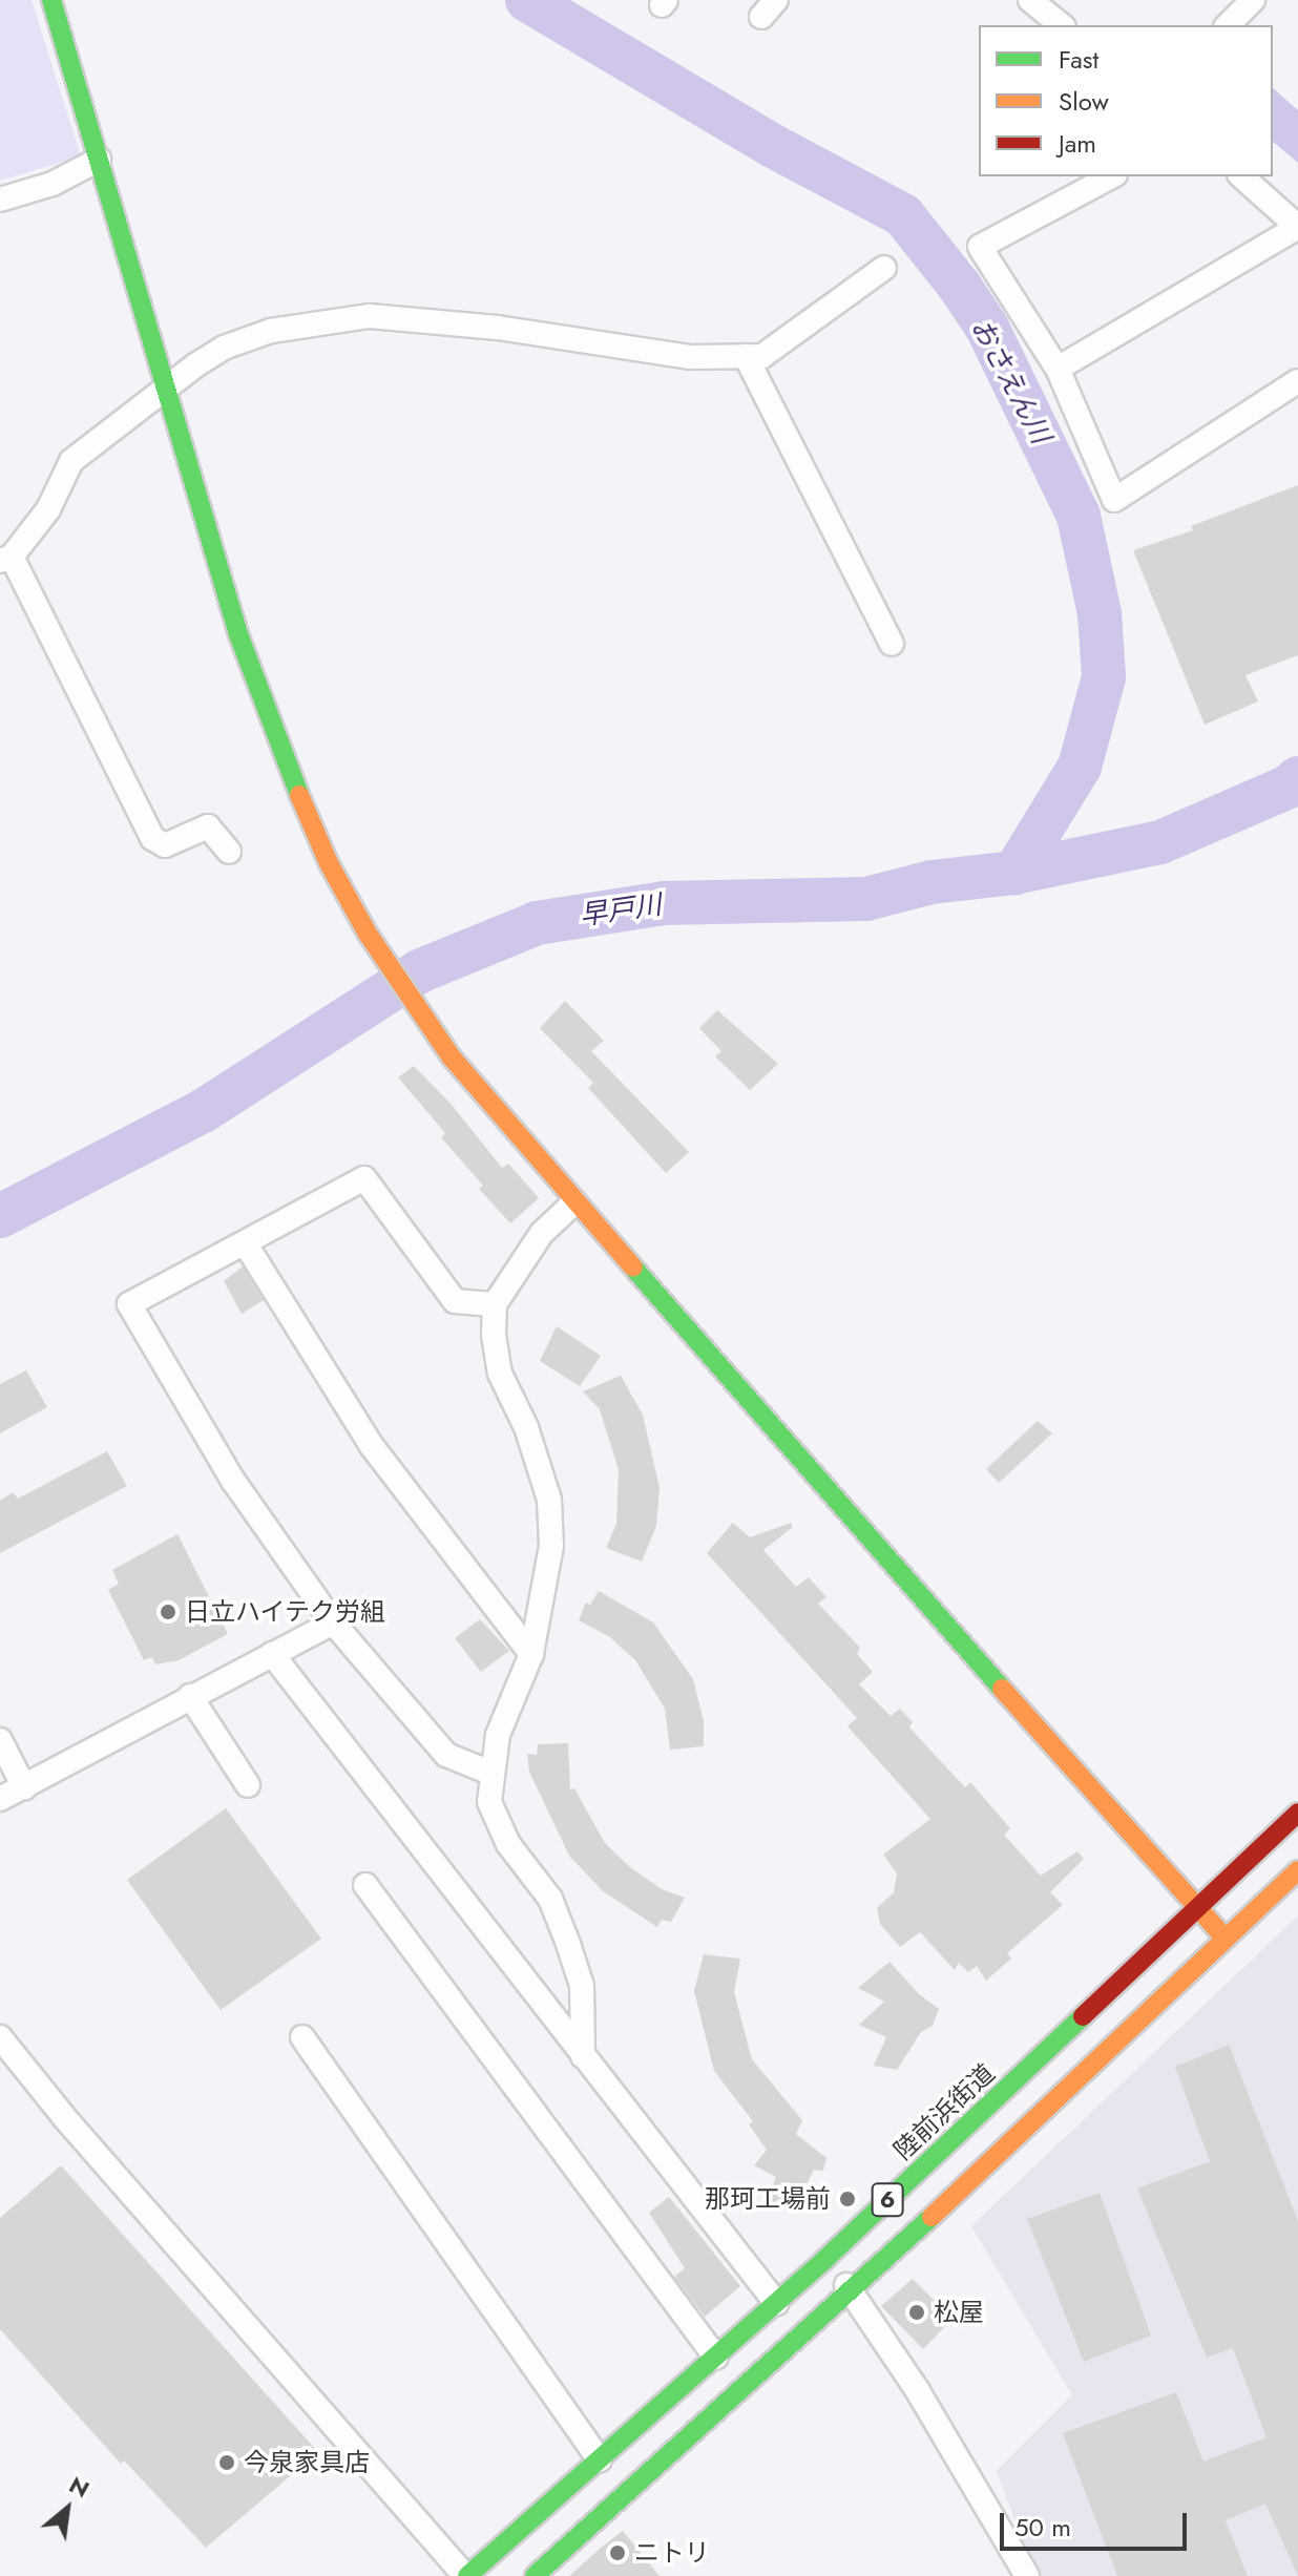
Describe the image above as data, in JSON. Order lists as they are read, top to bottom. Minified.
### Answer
{"streets":{"main road":["陸前浜街道","6"]},"water":["おさえん川","早戸川"],"places":["日立ハイテク労組","那珂工場前","松屋","今泉家具店","ニトリ"],"legend":["Fast","Slow","Jam"],"scale_bar":"50 m","north":"top right"}
